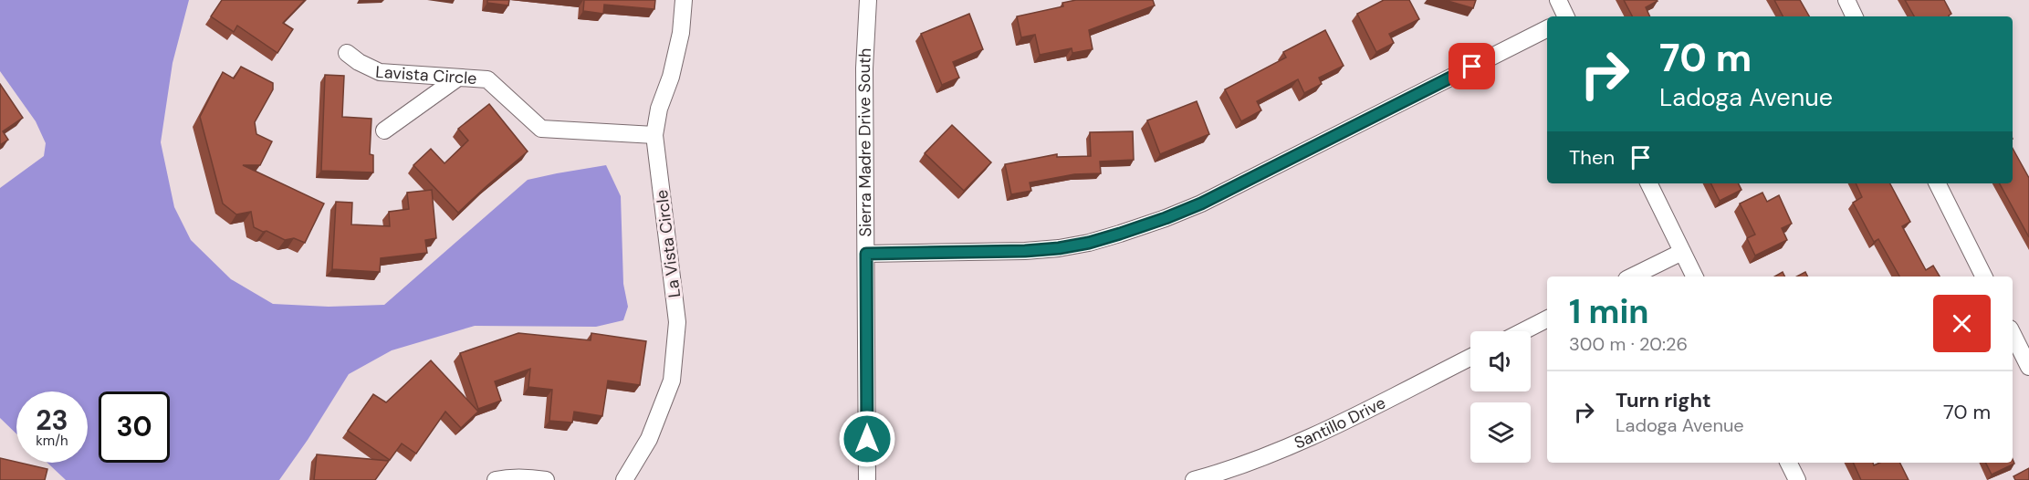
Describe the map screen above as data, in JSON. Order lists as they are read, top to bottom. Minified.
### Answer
{"streets":{"street":["Lavista Circle","Sierra Madre Drive South","La Vista Circle","Santillo Drive"]},"crossings":[["Lavista Circle","La Vista Circle"]],"page":{"turn":["70 m","Ladoga Avenue"],"then":"Then","heading":["1 min","300 m · 20:26"],"list":[{"name":"Turn right","note":"Ladoga Avenue","value":"70 m"}],"speed":"23 km/h","limit":"30"}}
